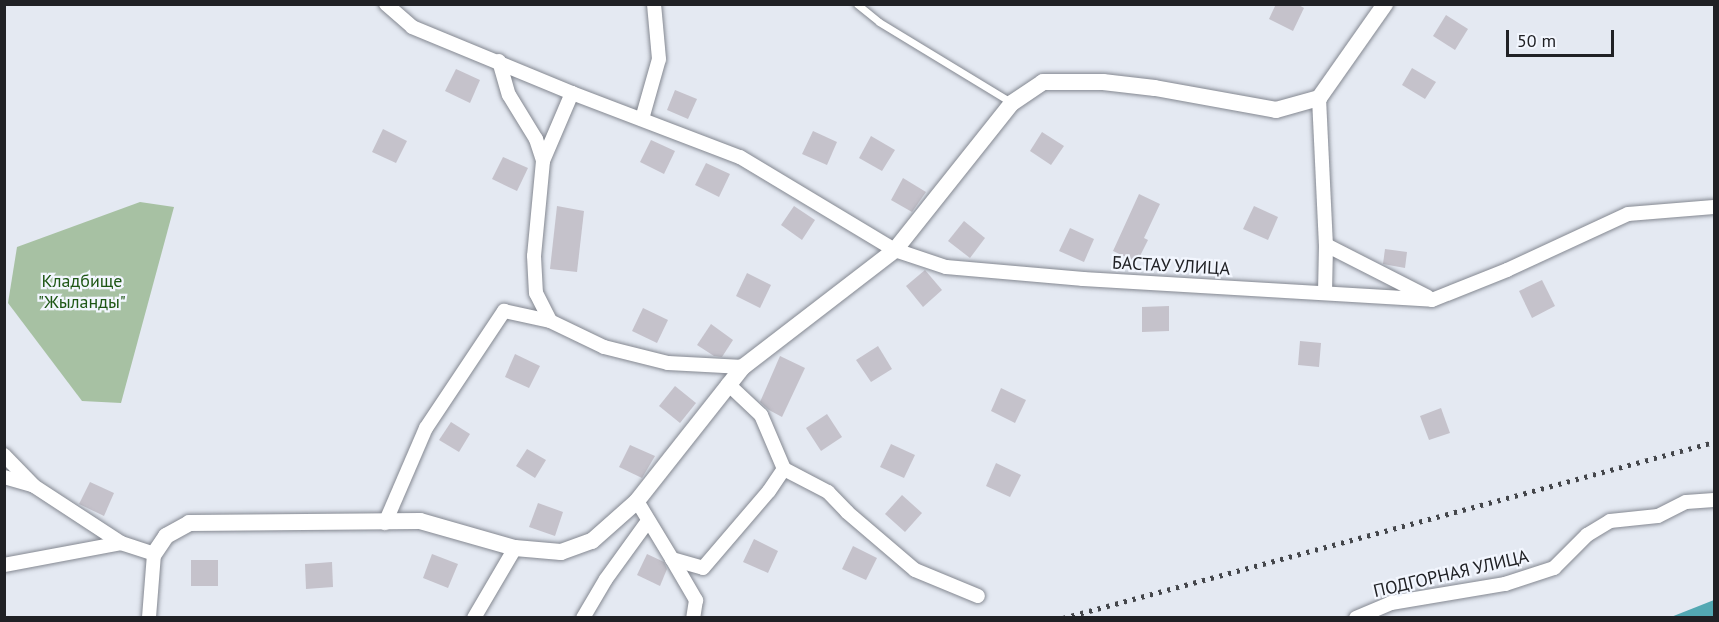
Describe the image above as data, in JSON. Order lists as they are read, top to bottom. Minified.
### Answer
{"streets":{"street":["БАСТАУ УЛИЦА","ПОДГОРНАЯ УЛИЦА"]},"parks":["Кладбище \"Жыланды\""],"scale_bar":"50 m"}
